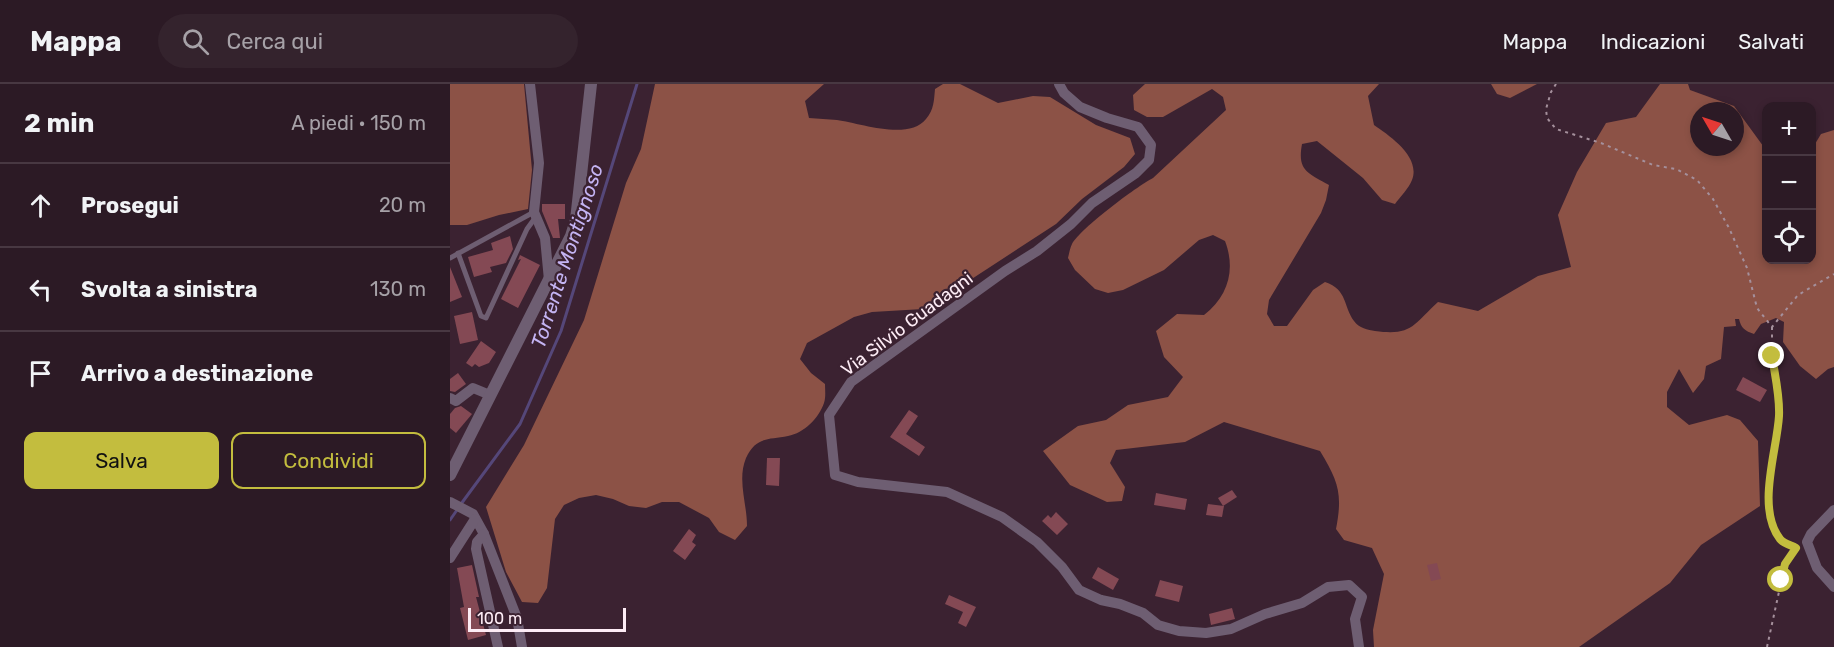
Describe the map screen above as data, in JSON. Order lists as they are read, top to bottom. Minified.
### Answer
{"streets":{"street":["Via Silvio Guadagni"]},"water":["Torrente Montignoso"],"scale_bar":"100 m","north":"top left","page":{"header":"Mappa","search":"Cerca qui","nav":["Mappa","Indicazioni","Salvati"],"heading":["2 min","A piedi · 150 m"],"map_buttons":["+","−"],"list":[["Prosegui","20 m"],["Svolta a sinistra","130 m"],"Arrivo a destinazione"],"buttons":["Salva","Condividi"],"scale":"100 m"}}
